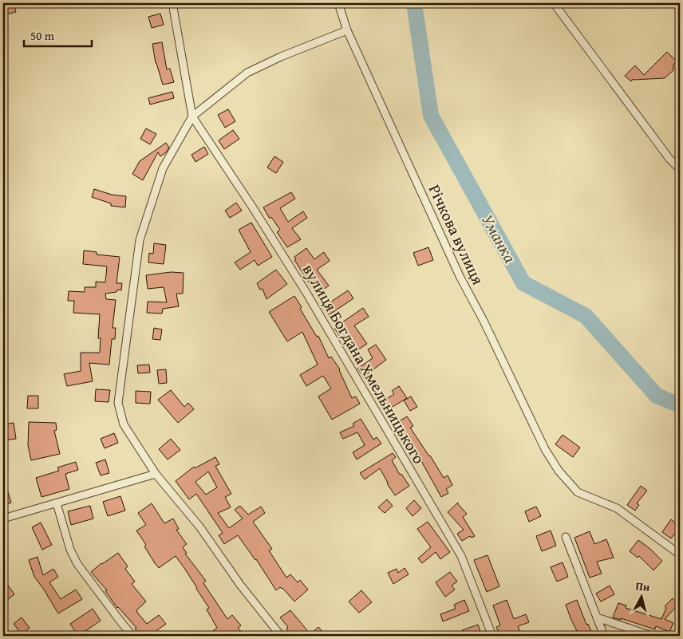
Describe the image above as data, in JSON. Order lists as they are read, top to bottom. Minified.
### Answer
{"streets":{"street":["Річкова вулиця","вулиця Богдана Хмельницького"]},"water":["Уманка"],"scale_bar":"50 m","north":"top"}
